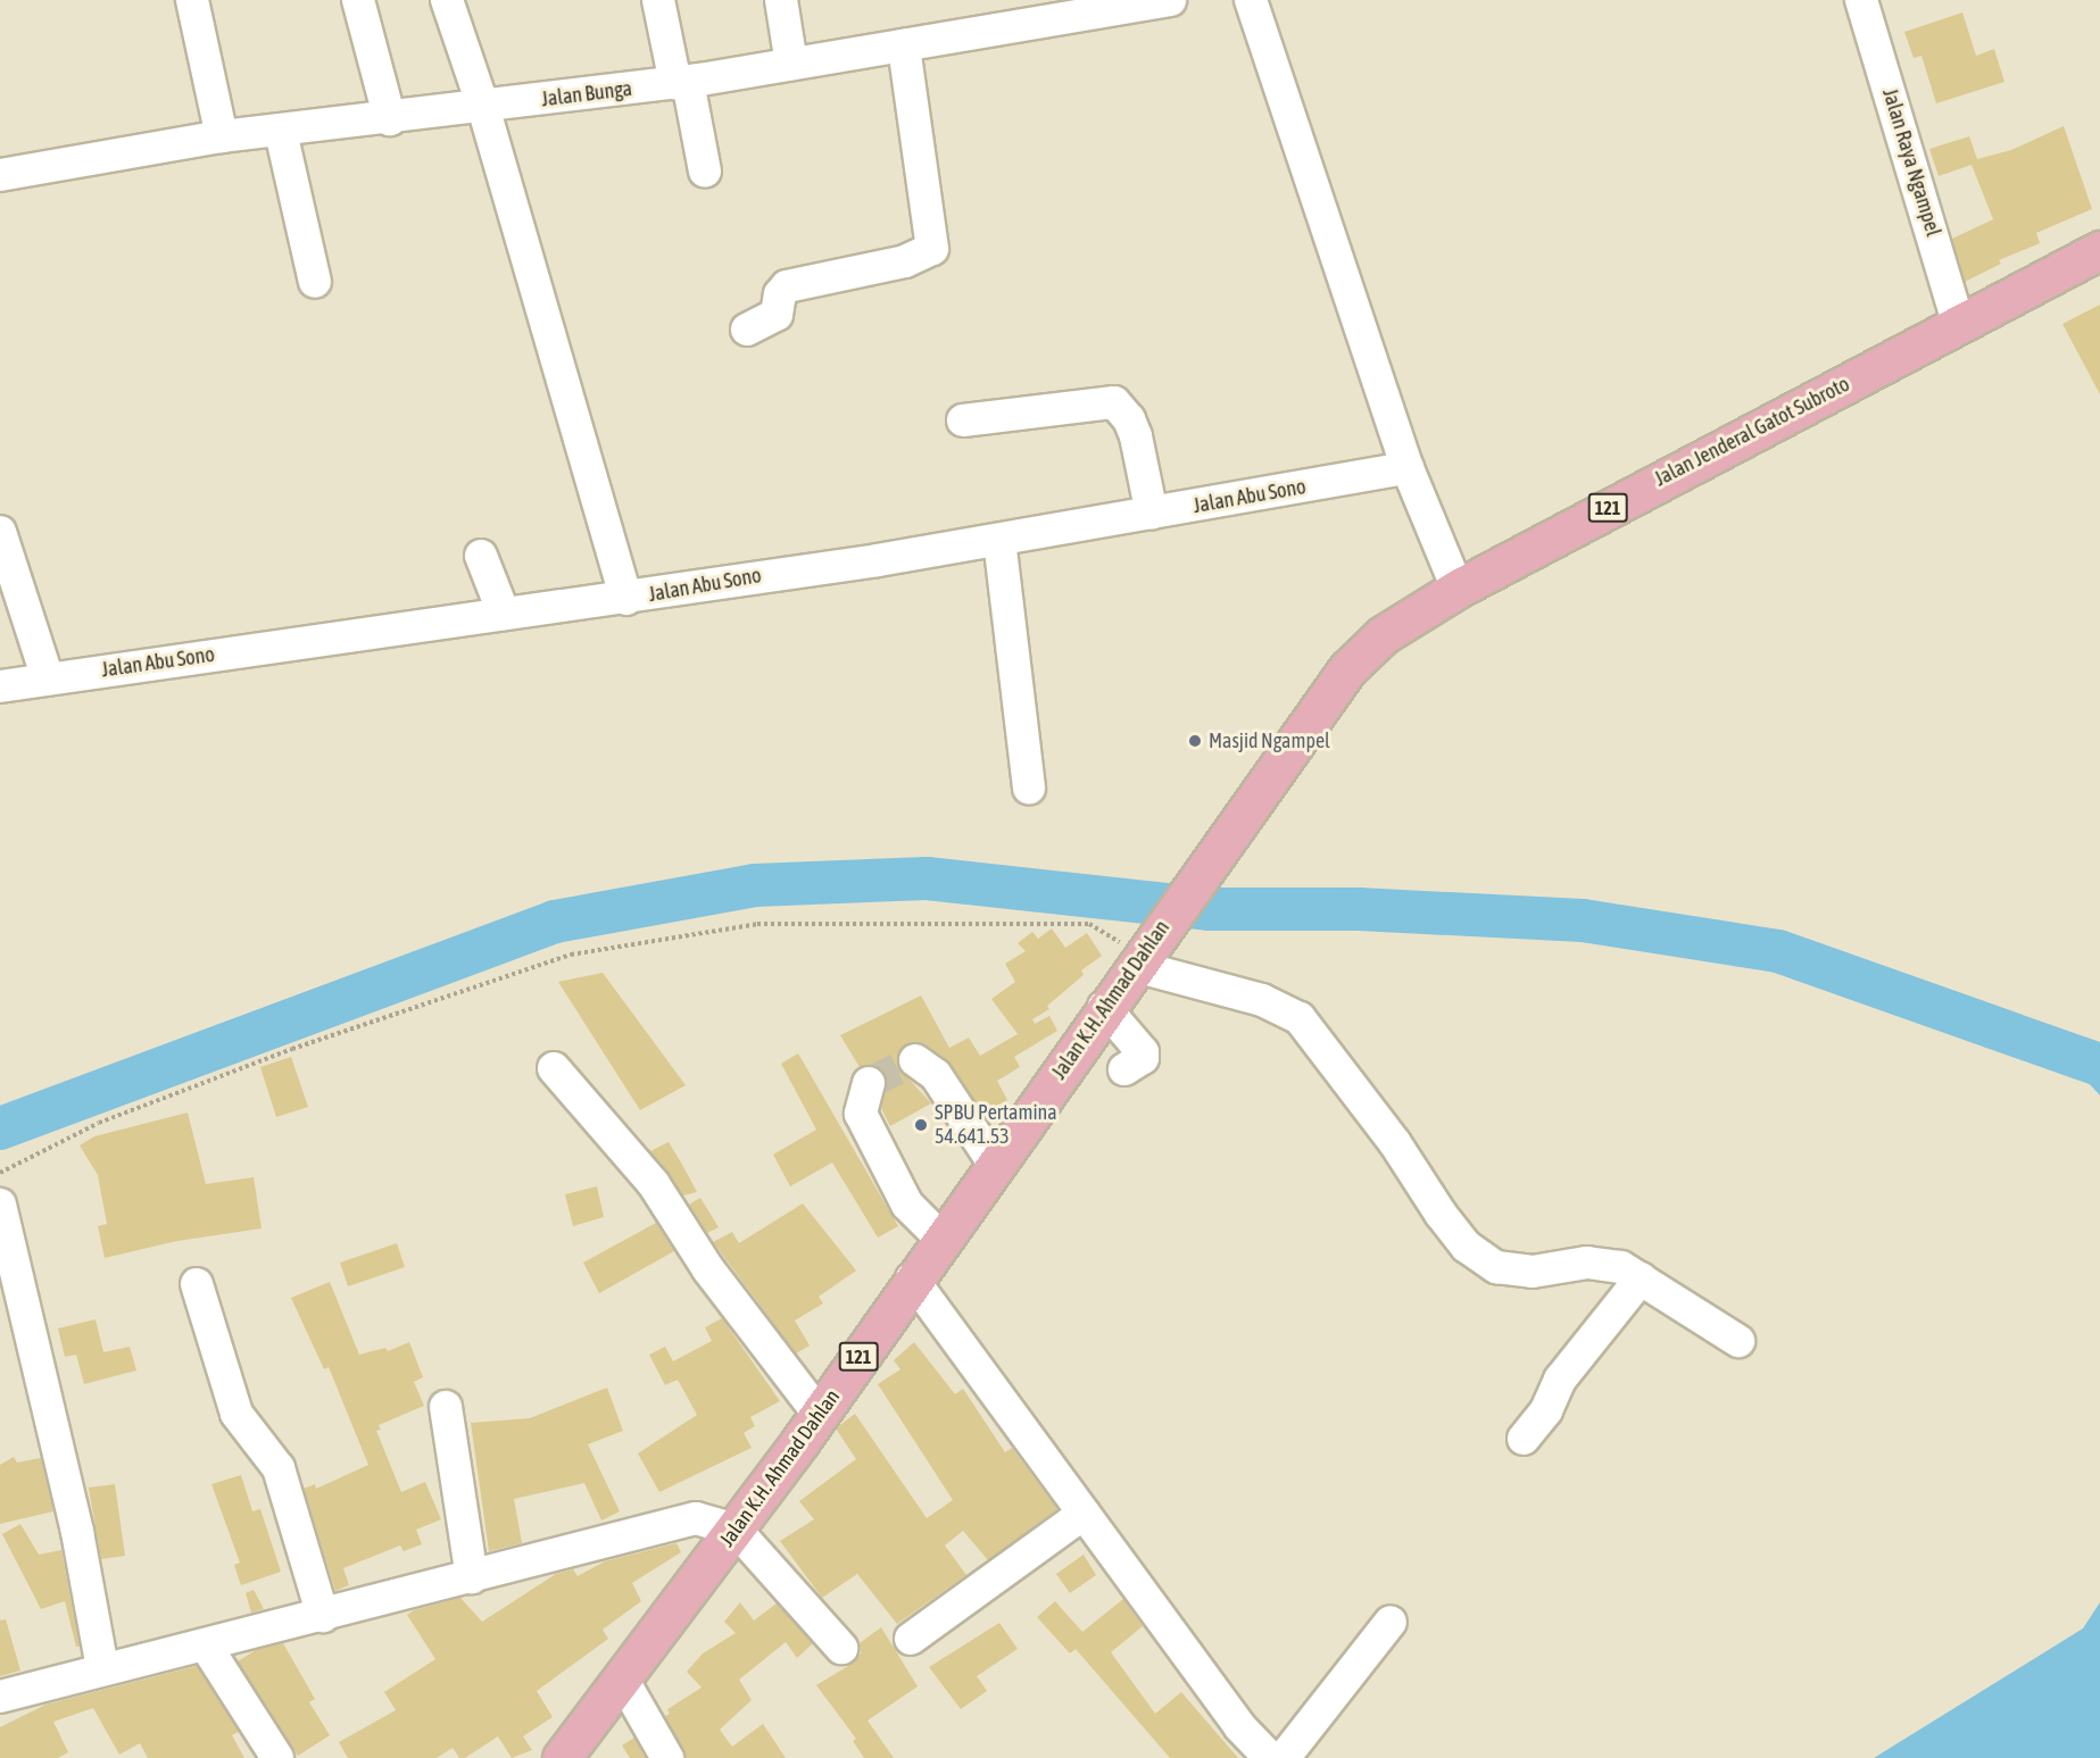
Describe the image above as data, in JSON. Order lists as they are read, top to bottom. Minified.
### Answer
{"streets":{"main road":["Jalan Jenderal Gatot Subroto","121","Jalan K.H. Ahmad Dahlan"],"street":["Jalan Bunga","Jalan Raya Ngampel","Jalan Abu Sono"]},"crossings":[["Jalan Raya Ngampel","Jalan Jenderal Gatot Subroto"],["Jalan Jenderal Gatot Subroto","Jalan K.H. Ahmad Dahlan"]],"places":["Masjid Ngampel","SPBU Pertamina 54.641.53"]}
